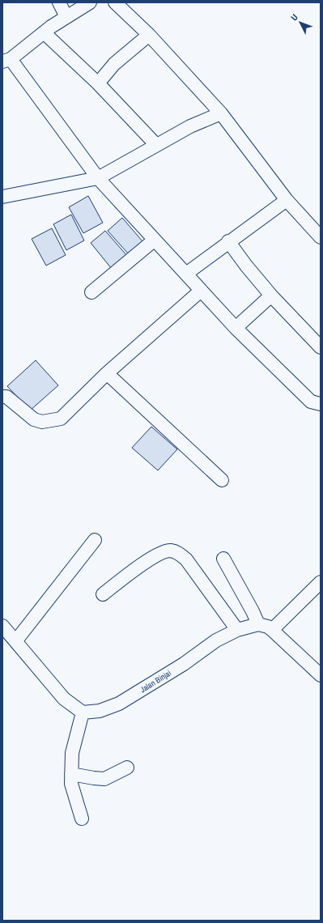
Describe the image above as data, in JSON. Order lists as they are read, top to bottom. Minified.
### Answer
{"streets":{"street":["Jalan Binjai"]},"north":"top left"}
